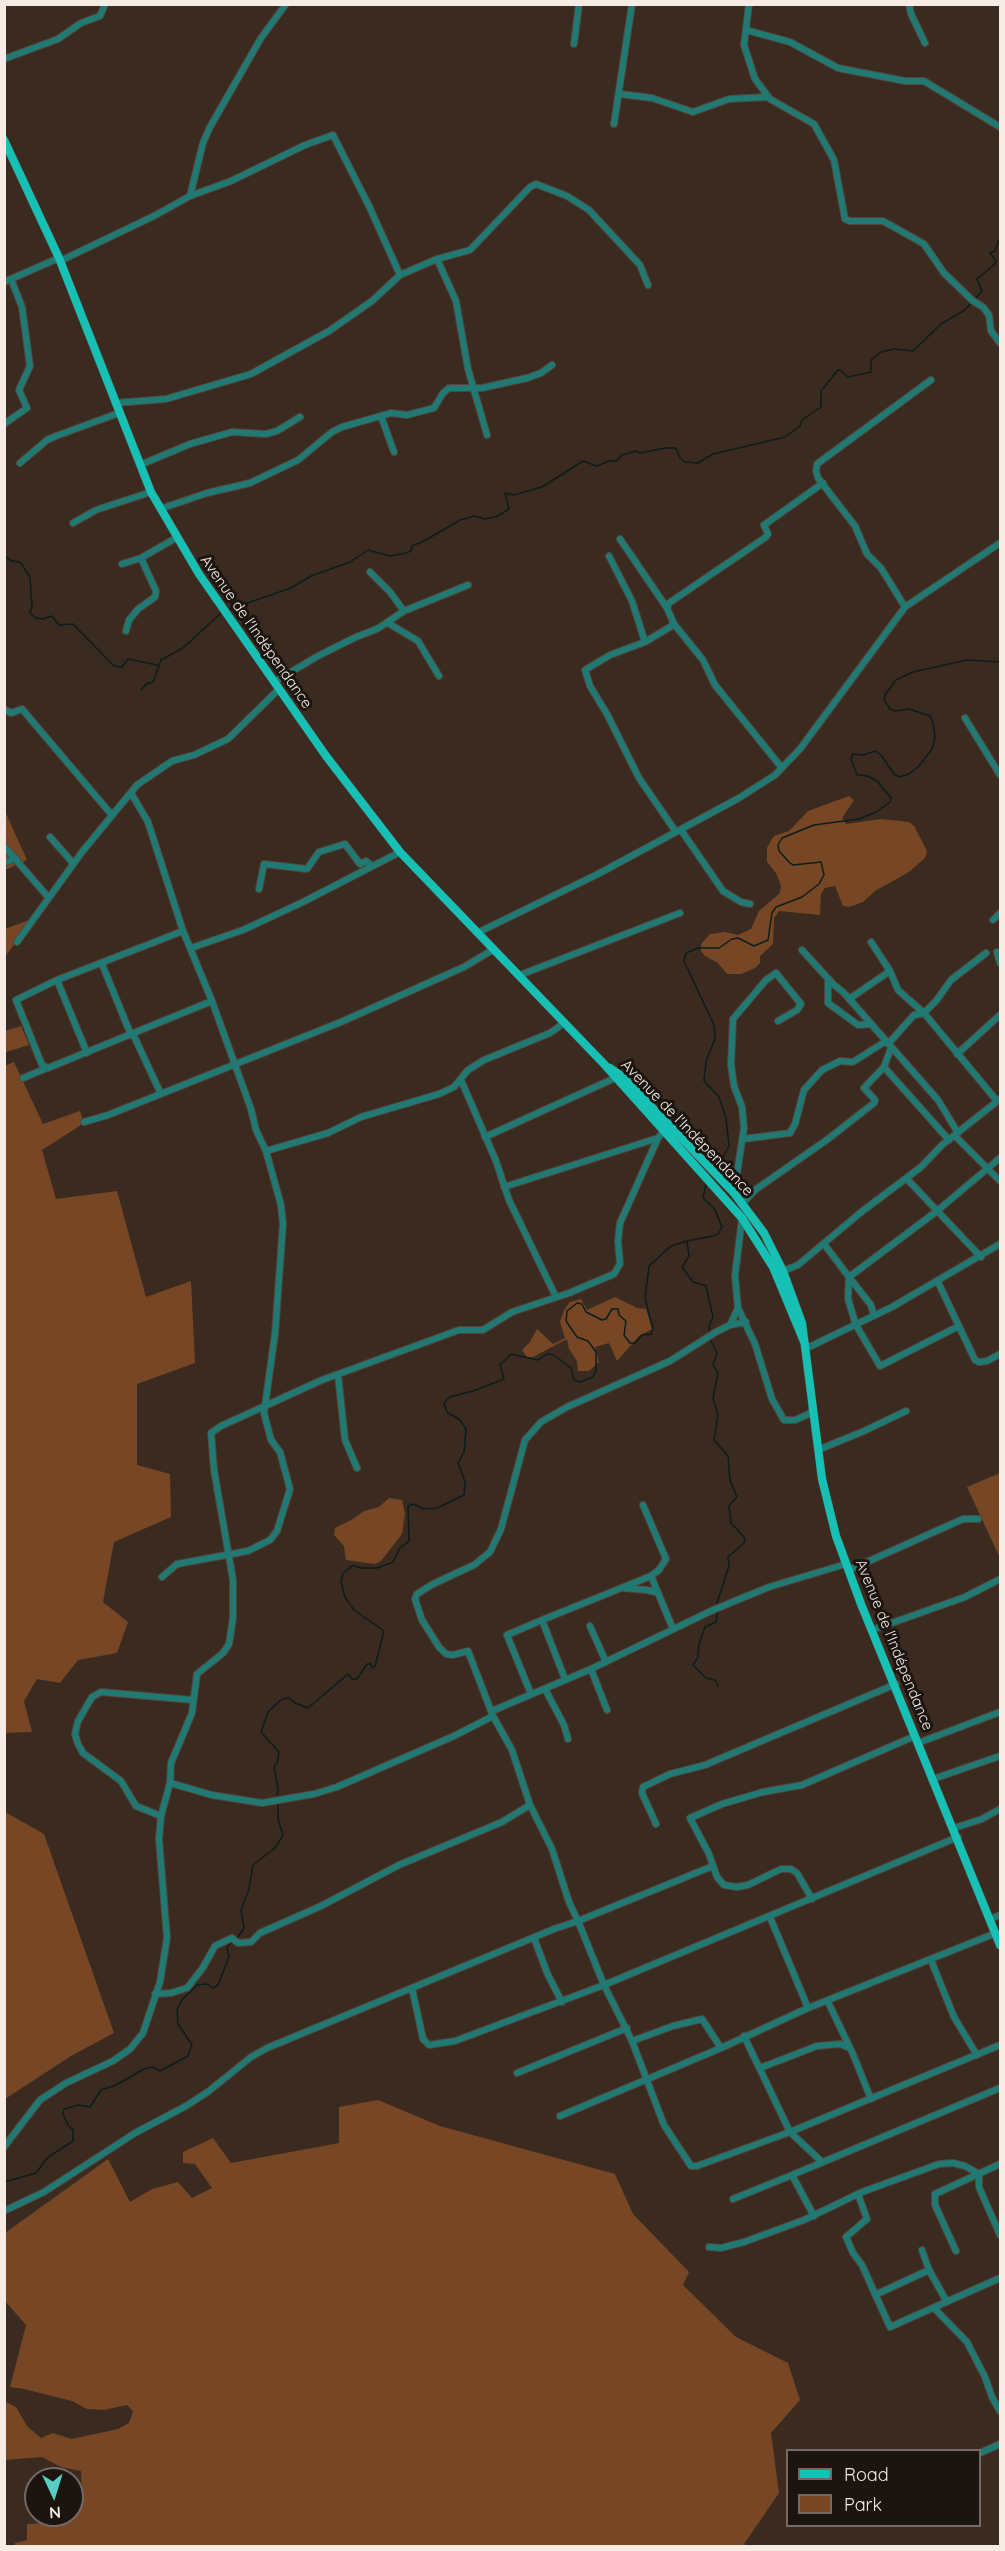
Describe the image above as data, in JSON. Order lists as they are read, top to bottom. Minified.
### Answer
{"streets":{"main road":["Avenue de l'Indépendance"]},"legend":["Road","Park"],"north":"bottom"}
